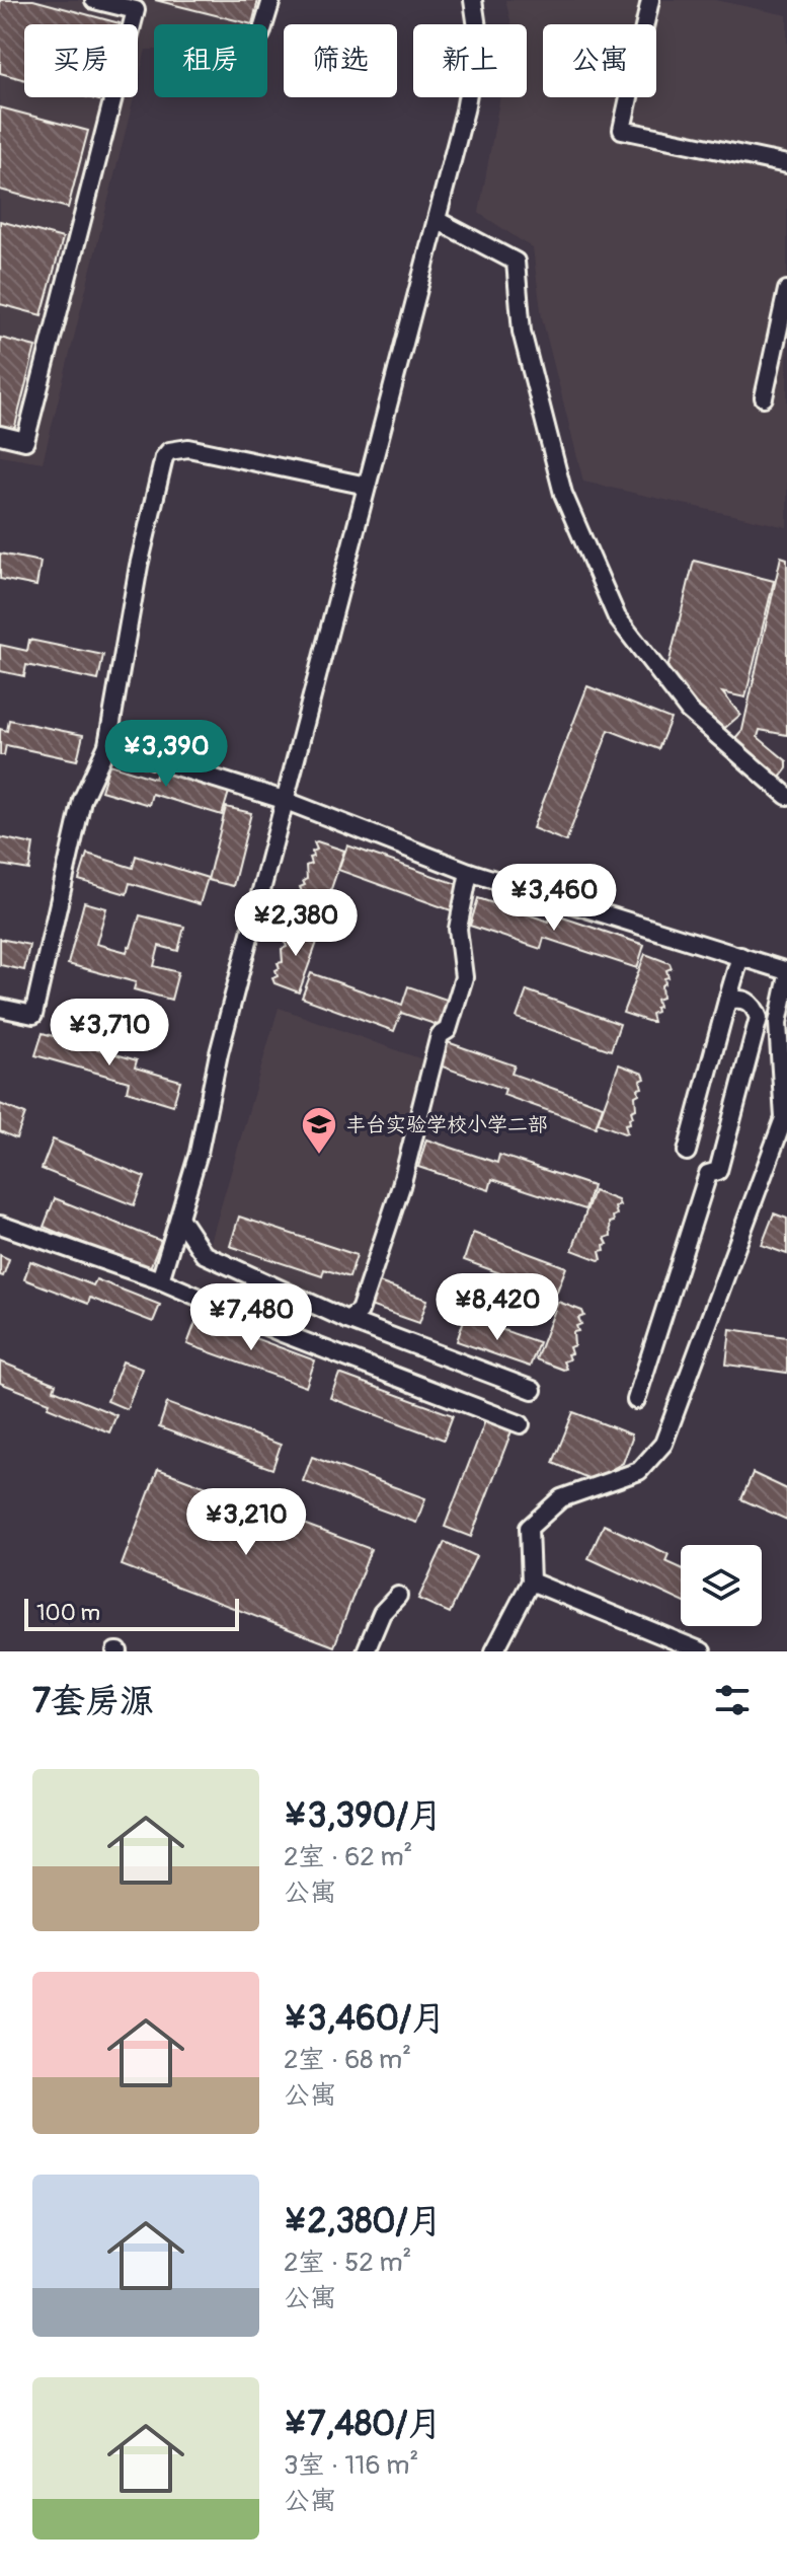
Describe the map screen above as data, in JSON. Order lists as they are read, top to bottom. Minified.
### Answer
{"places":{"school or university":["丰台实验学校小学二部"]},"scale_bar":"100 m","page":{"chip":["买房","租房","筛选","新上","公寓"],"price":["¥3,390","¥3,460","¥2,380","¥3,710","¥8,420","¥7,480","¥3,210"],"scale":"100 m","heading":"7套房源","list":[{"name":"¥3,390/月","note":"2室 · 62 m² · 公寓"},{"name":"¥3,460/月","note":"2室 · 68 m² · 公寓"},{"name":"¥2,380/月","note":"2室 · 52 m² · 公寓"},{"name":"¥7,480/月","note":"3室 · 116 m² · 公寓"}]}}
